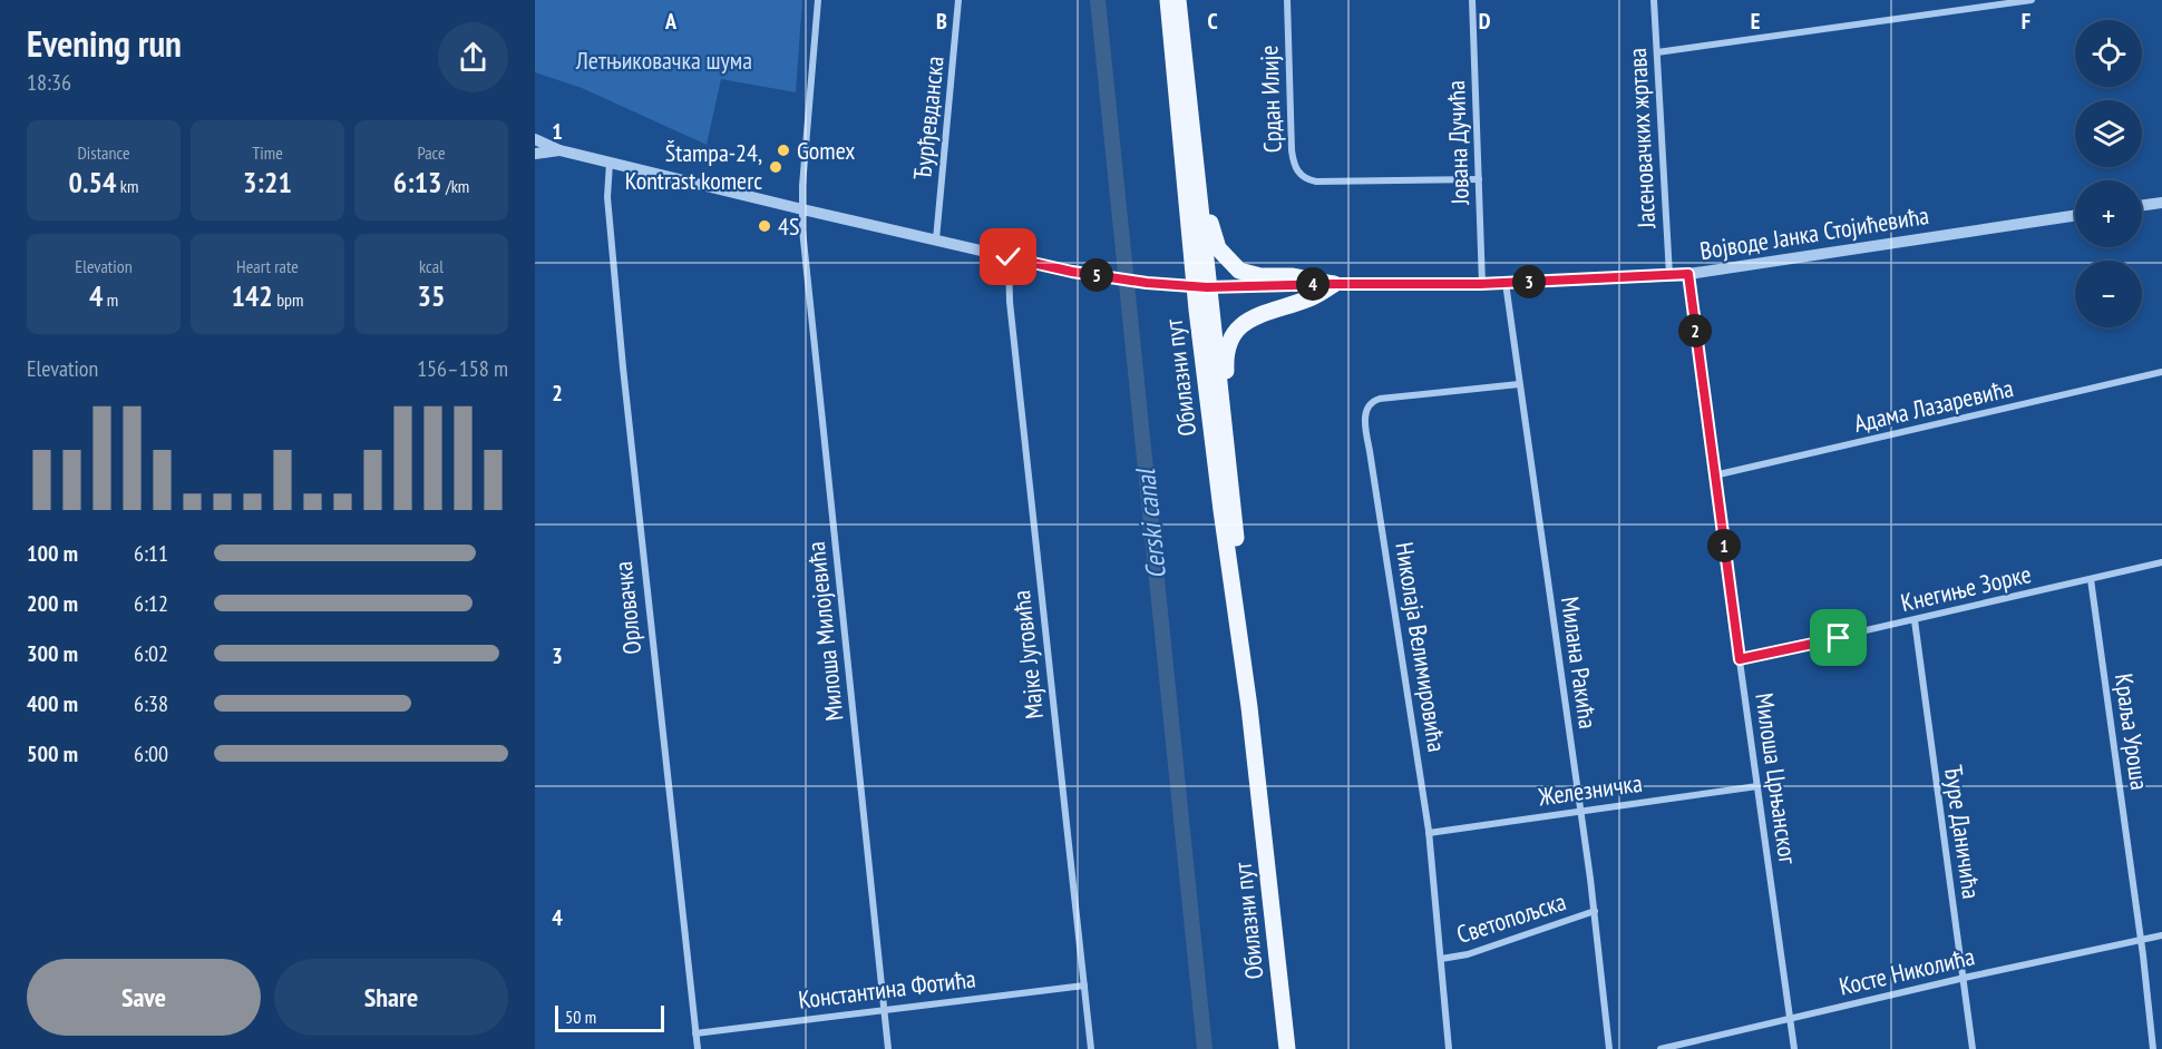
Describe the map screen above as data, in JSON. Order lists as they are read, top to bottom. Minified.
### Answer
{"streets":{"main road":["Обилазни пут"],"street":["Срдан Илије","Ђурђевданска","Јасеновачких жртава","Јована Дучића","Војводе Јанка Стојићевића","Адама Лазаревића","Кнегиње Зорке","Орловачка","Милоша Милојевића","Николаја Велимировића","Мајке Југовића","Милана Ракића","Краља Уроша","Милоша Црњанског","Железничка","Ђуре Даничића","Светопољска","Косте Николића","Константина Фотића"]},"crossings":[["Срдан Илије","Јована Дучића"],["Ђурђевданска","Војводе Јанка Стојићевића"],["Јасеновачких жртава","Војводе Јанка Стојићевића"],["Јована Дучића","Војводе Јанка Стојићевића"],["Војводе Јанка Стојићевића","Обилазни пут"],["Војводе Јанка Стојићевића","Орловачка"],["Војводе Јанка Стојићевића","Милоша Милојевића"],["Војводе Јанка Стојићевића","Мајке Југовића"],["Војводе Јанка Стојићевића","Милана Ракића"],["Војводе Јанка Стојићевића","Милоша Црњанског"],["Адама Лазаревића","Милоша Црњанског"],["Кнегиње Зорке","Краља Уроша"],["Кнегиње Зорке","Милоша Црњанског"],["Кнегиње Зорке","Ђуре Даничића"],["Орловачка","Константина Фотића"],["Милоша Милојевића","Константина Фотића"],["Николаја Велимировића","Милана Ракића"],["Николаја Велимировића","Железничка"],["Николаја Велимировића","Светопољска"],["Мајке Југовића","Константина Фотића"],["Милана Ракића","Железничка"],["Милана Ракића","Светопољска"],["Краља Уроша","Косте Николића"],["Милоша Црњанског","Железничка"],["Милоша Црњанског","Косте Николића"],["Ђуре Даничића","Косте Николића"]],"water":["Cerski canal"],"parks":["Летњиковачка шума"],"places":["Gomex","Štampa-24, Kontrast komerc","4S"],"scale_bar":"50 m","page":{"heading":["Evening run","18:36"],"map_buttons":["+","−"],"stats":[["Distance","0.54 km"],["Time","3:21"],["Pace","6:13 /km"],["Elevation","4 m"],["Heart rate","142 bpm"],["kcal","35"]],"pins":["5","3","4","2","1"],"chart":["Elevation","156–158 m"],"list":[{"name":"100 m","note":"6:11"},{"name":"200 m","note":"6:12"},{"name":"300 m","note":"6:02"},{"name":"400 m","note":"6:38"},{"name":"500 m","note":"6:00"}],"buttons":["Save","Share"],"scale":"50 m"},"grid":{"columns":["A","B","C","D","E","F"],"rows":["1","2","3","4"]}}
